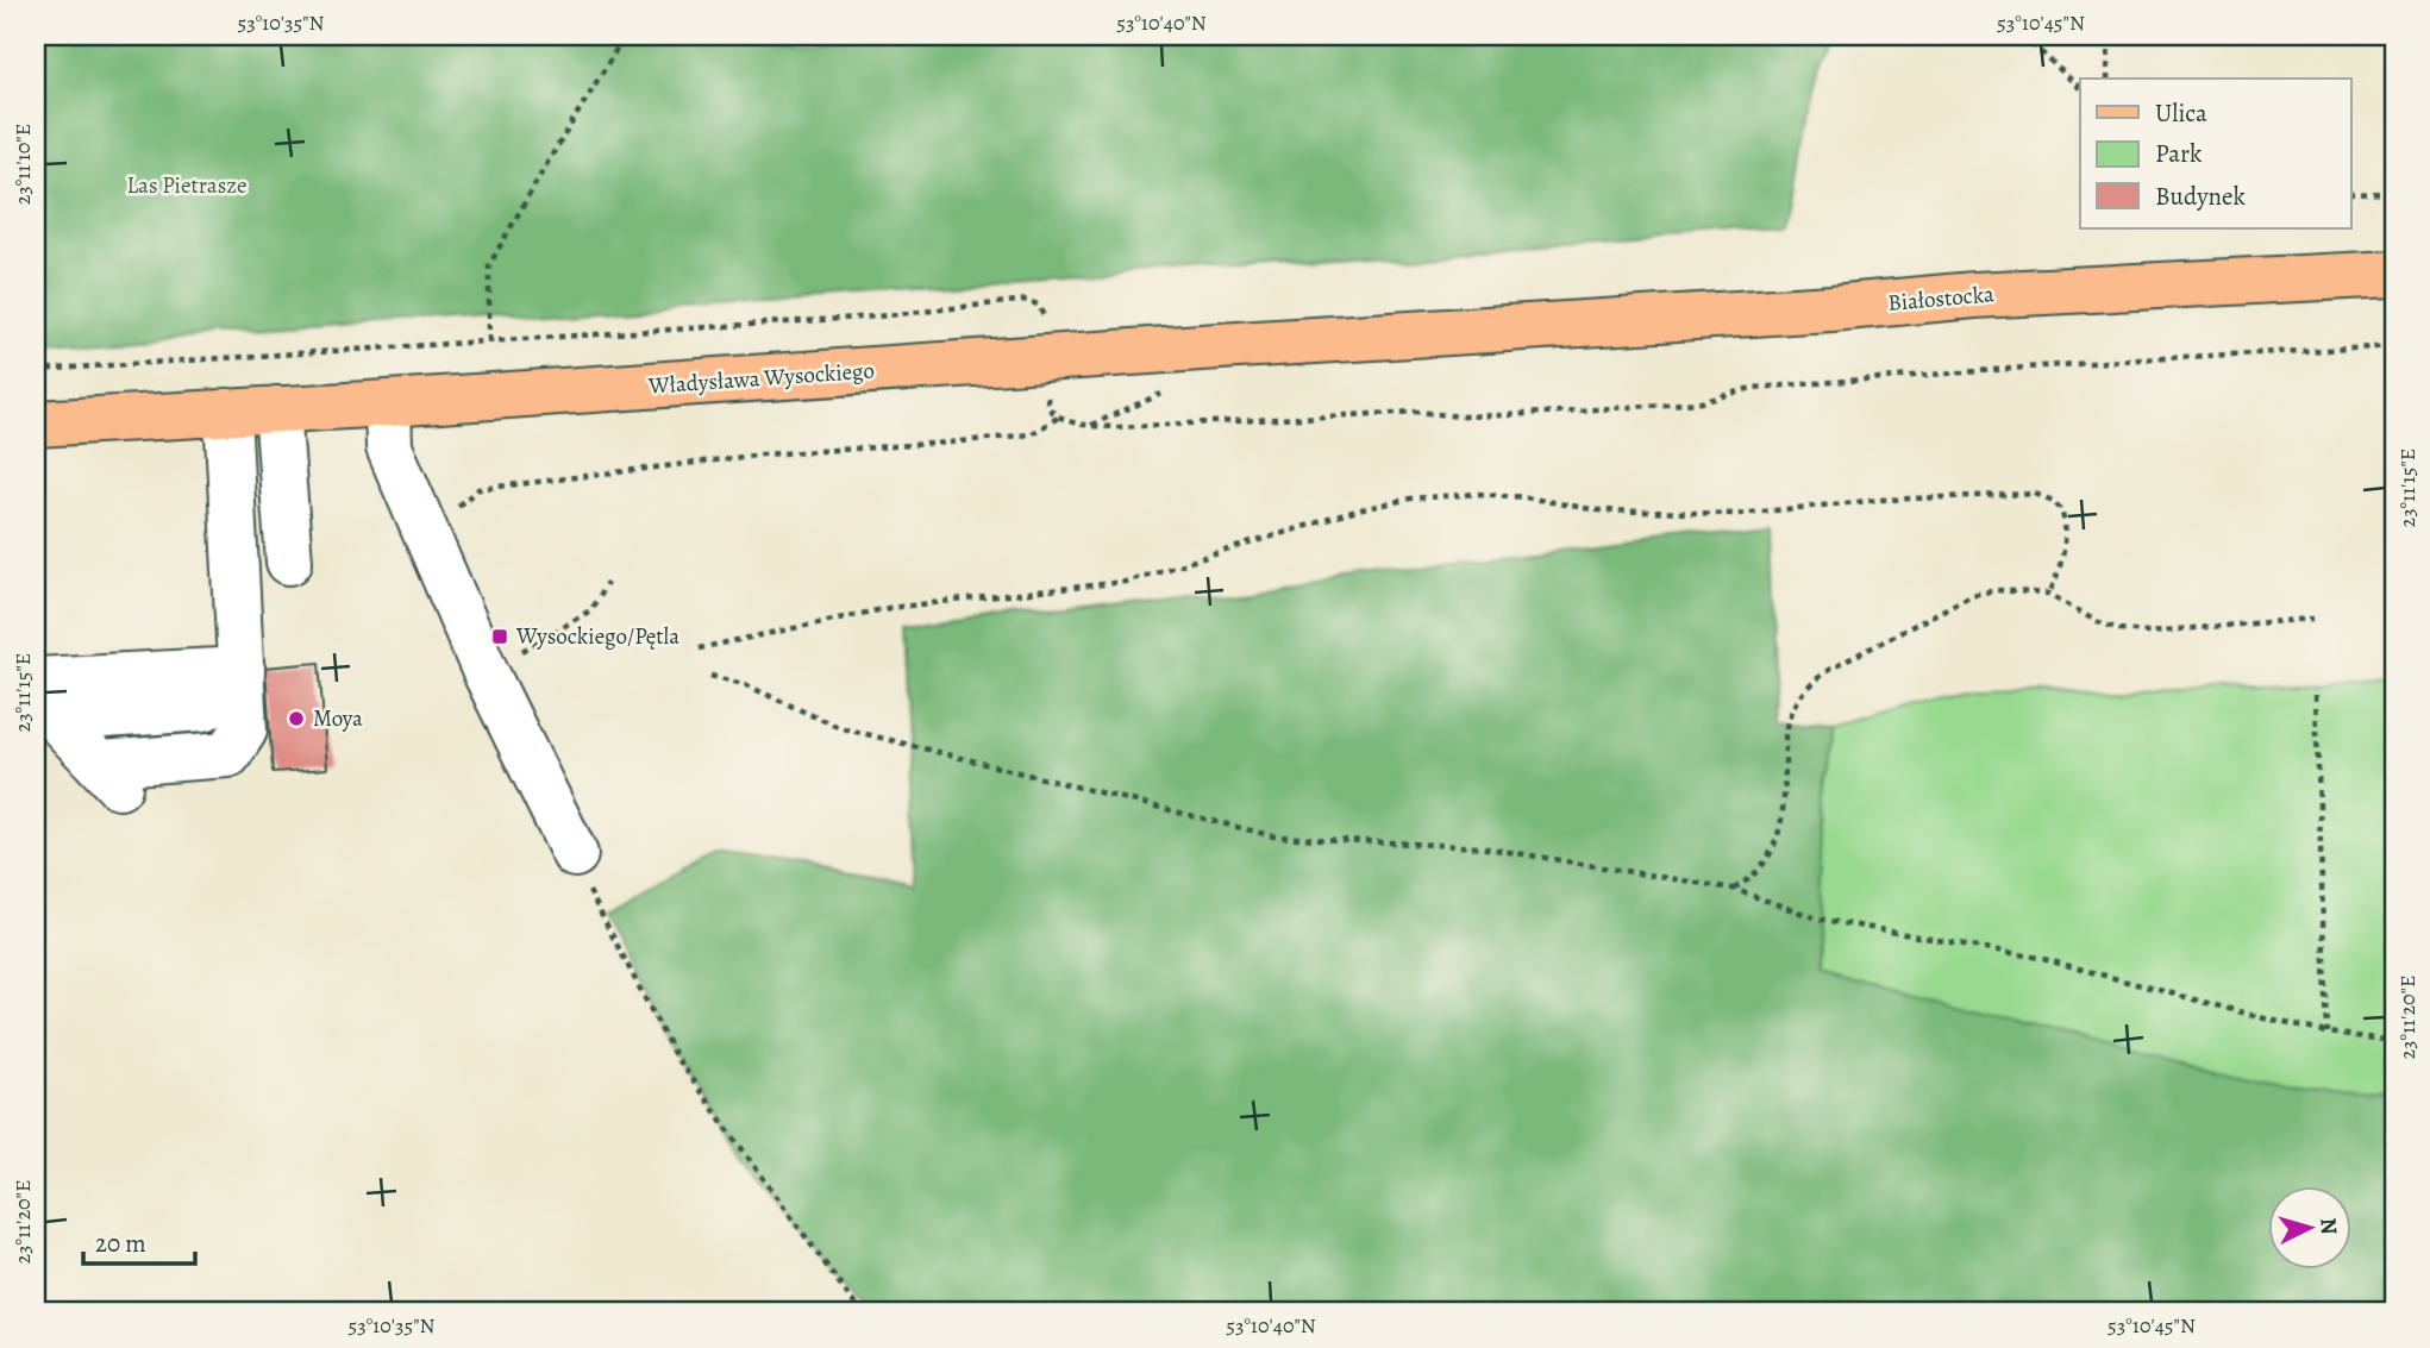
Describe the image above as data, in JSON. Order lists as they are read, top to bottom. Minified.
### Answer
{"streets":{"main road":["Białostocka","Władysława Wysockiego"]},"crossings":[["Białostocka","Władysława Wysockiego"]],"parks":["Las Pietrasze"],"places":{"transit":["Wysockiego/Pętla"],"other":["Moya"]},"legend":["Ulica","Park","Budynek"],"scale_bar":"20 m","north":"right","coordinates":["53°10'35\"N","53°10'40\"N","53°10'45\"N","23°11'10\"E","23°11'15\"E","23°11'20\"E"]}
